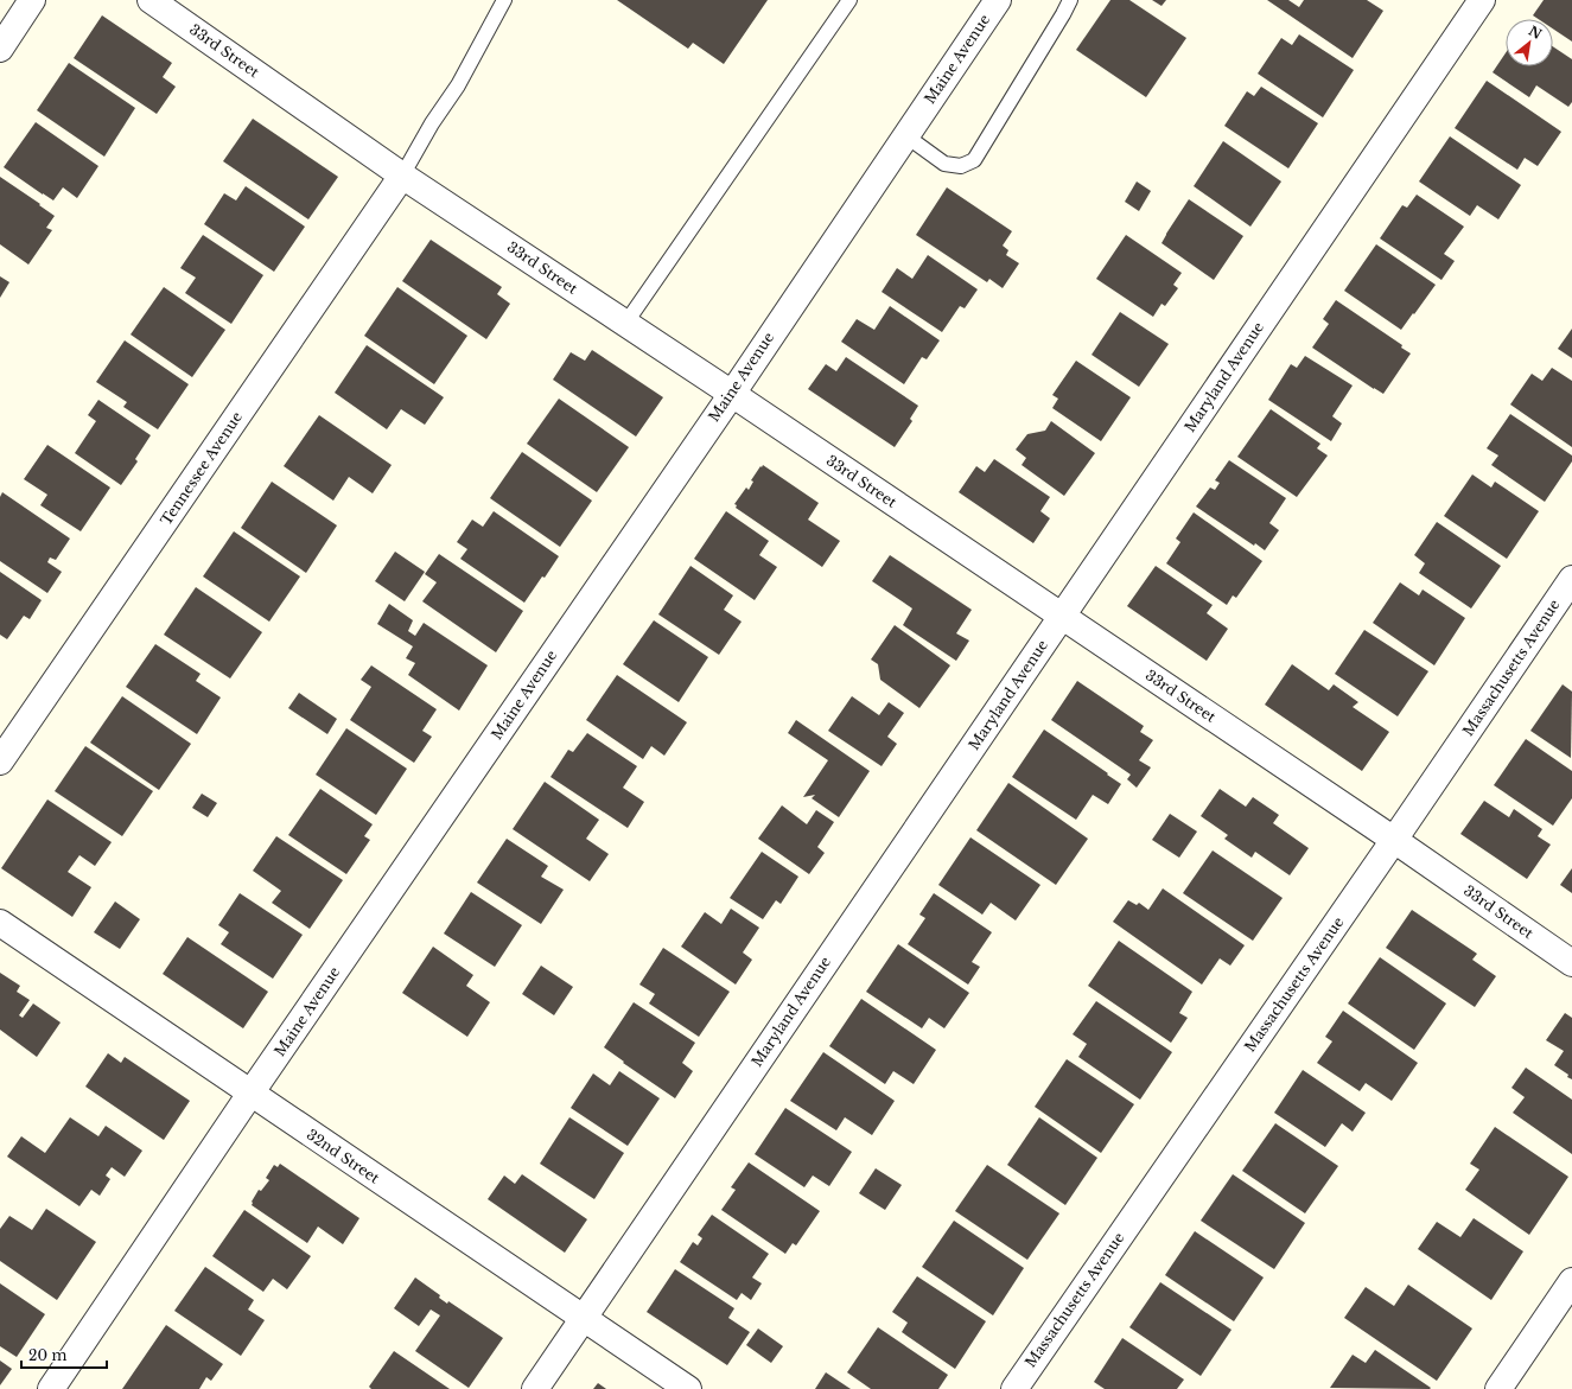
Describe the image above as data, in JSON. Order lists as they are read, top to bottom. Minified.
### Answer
{"streets":{"street":["33rd Street","Maine Avenue","Maryland Avenue","Tennessee Avenue","Massachusetts Avenue","32nd Street"]},"crossings":[["33rd Street","Maine Avenue"],["33rd Street","Maryland Avenue"],["33rd Street","Tennessee Avenue"],["33rd Street","Massachusetts Avenue"],["Maine Avenue","32nd Street"],["Maryland Avenue","32nd Street"]],"scale_bar":"20 m","north":"top right"}
